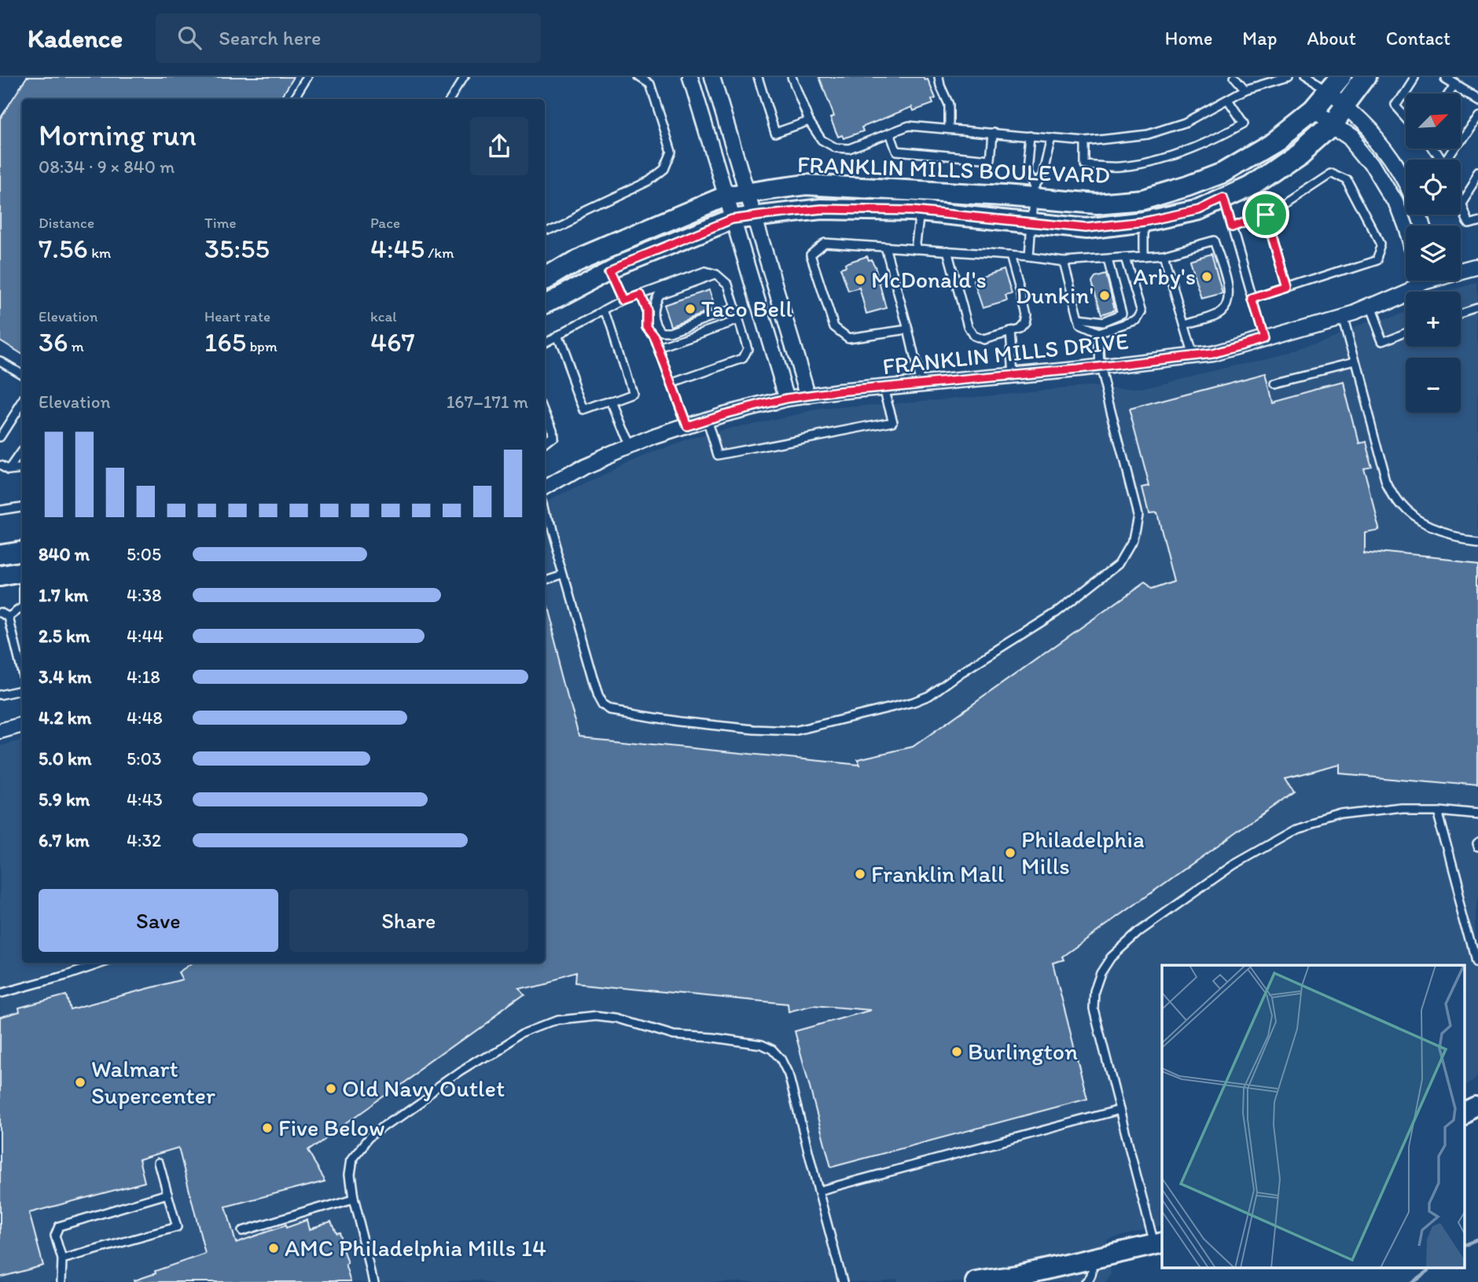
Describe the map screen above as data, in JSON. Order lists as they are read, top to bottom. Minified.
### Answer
{"streets":{"street":["FRANKLIN MILLS BOULEVARD","FRANKLIN MILLS DRIVE"]},"places":["Arby's","McDonald's","Dunkin'","Taco Bell","Philadelphia Mills","Franklin Mall","Burlington","Walmart Supercenter","Old Navy Outlet","Five Below","AMC Philadelphia Mills 14"],"north":"top right","page":{"header":"Kadence","search":"Search here","nav":["Home","Map","About","Contact"],"map_buttons":["+","−"],"heading":["Morning run","08:34 · 9 × 840 m"],"stats":[["Distance","7.56 km"],["Time","35:55"],["Pace","4:45 /km"],["Elevation","36 m"],["Heart rate","165 bpm"],["kcal","467"]],"chart":["Elevation","167–171 m"],"list":[{"name":"840 m","note":"5:05"},{"name":"1.7 km","note":"4:38"},{"name":"2.5 km","note":"4:44"},{"name":"3.4 km","note":"4:18"},{"name":"4.2 km","note":"4:48"},{"name":"5.0 km","note":"5:03"},{"name":"5.9 km","note":"4:43"},{"name":"6.7 km","note":"4:32"}],"buttons":["Save","Share"]}}
